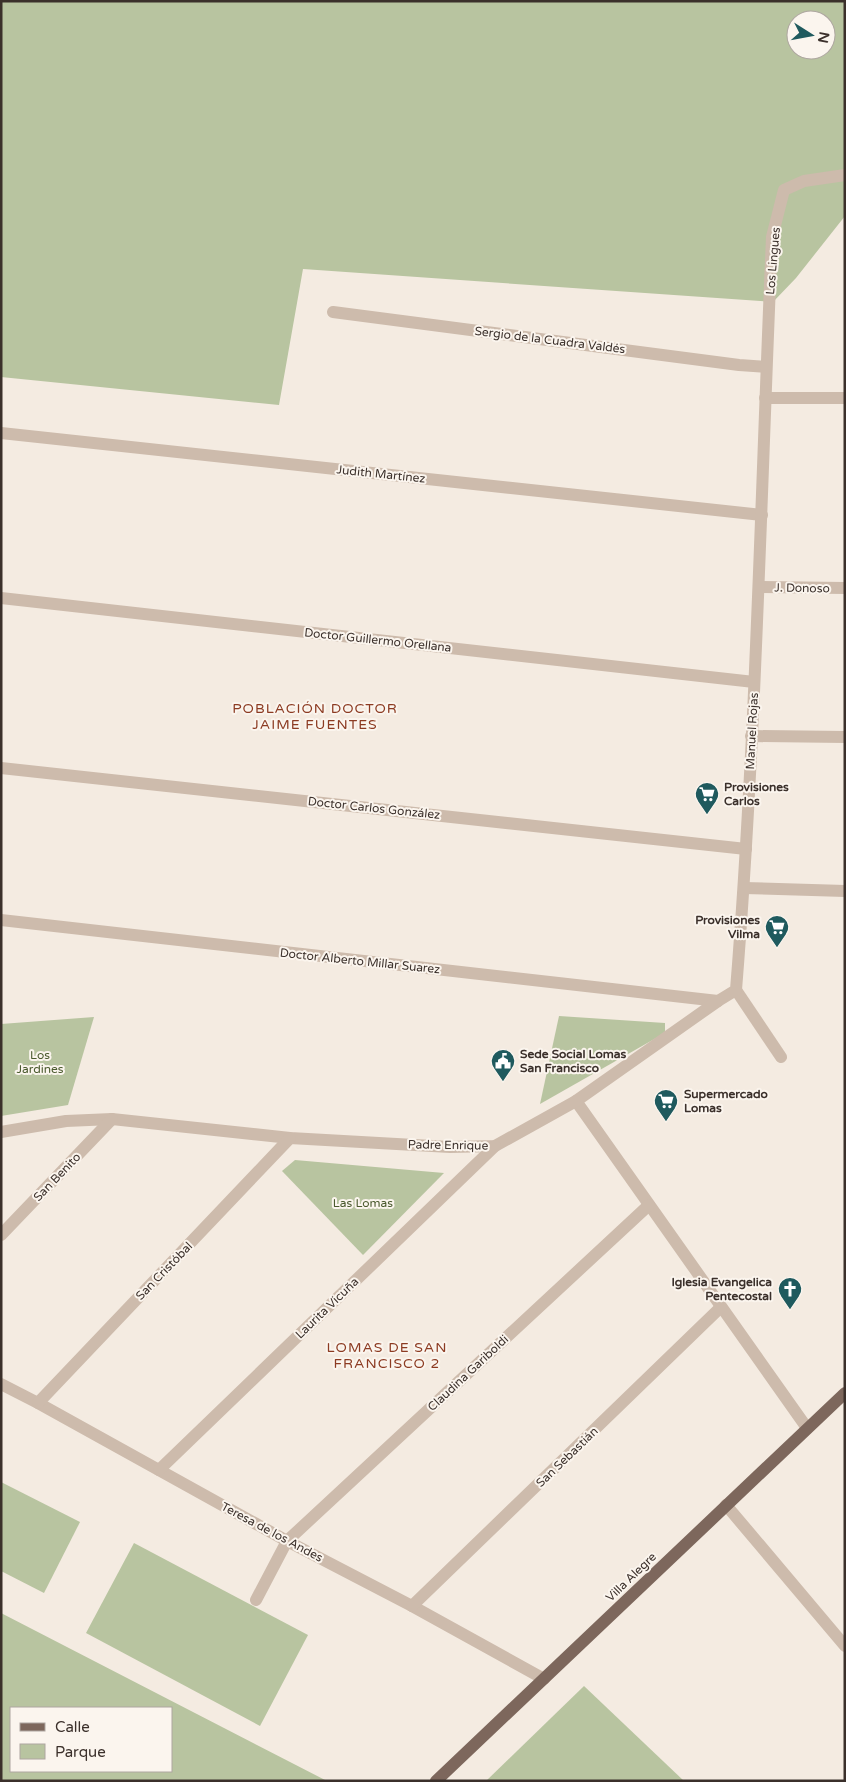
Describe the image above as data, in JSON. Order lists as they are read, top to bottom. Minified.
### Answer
{"streets":{"main road":["Villa Alegre"],"street":["Los Lingues","Sergio de la Cuadra Valdés","Judith Martínez","J. Donoso","Doctor Guillermo Orellana","Manuel Rojas","Doctor Carlos González","Doctor Alberto Millar Suarez","Padre Enrique","San Benito","San Cristóbal","Laurita Vicuña","Claudina Gariboldi","San Sebastián","Teresa de los Andes"]},"crossings":[["Los Lingues","Sergio de la Cuadra Valdés"],["Los Lingues","Manuel Rojas"],["Sergio de la Cuadra Valdés","Manuel Rojas"],["Judith Martínez","Manuel Rojas"],["J. Donoso","Manuel Rojas"],["Doctor Guillermo Orellana","Manuel Rojas"],["Manuel Rojas","Doctor Carlos González"],["Padre Enrique","San Benito"],["Padre Enrique","San Cristóbal"],["Padre Enrique","Laurita Vicuña"],["San Cristóbal","Teresa de los Andes"],["Laurita Vicuña","Teresa de los Andes"],["Claudina Gariboldi","Teresa de los Andes"],["San Sebastián","Teresa de los Andes"],["Teresa de los Andes","Villa Alegre"]],"districts":["POBLACIÓN DOCTOR JAIME FUENTES","LOMAS DE SAN FRANCISCO 2"],"parks":["Los Jardines","Las Lomas"],"places":{"supermarket":["Provisiones Carlos","Provisiones Vilma","Supermercado Lomas"],"public building":["Sede Social Lomas San Francisco"],"church":["Iglesia Evangelica Pentecostal"]},"legend":["Calle","Parque"],"north":"right"}
